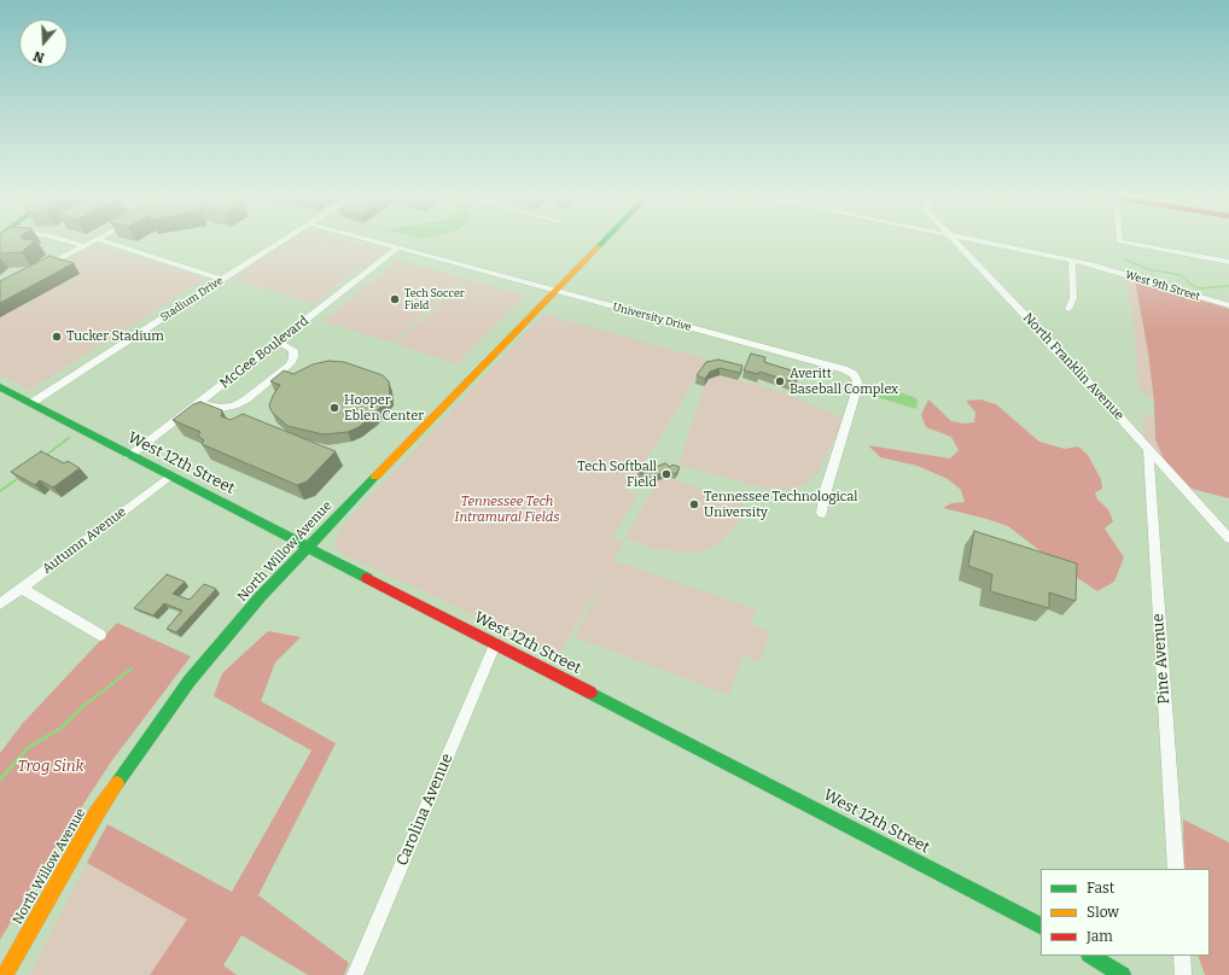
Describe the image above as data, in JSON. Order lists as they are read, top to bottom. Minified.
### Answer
{"streets":{"main road":["West 12th Street","North Willow Avenue"],"street":["West 9th Street","Stadium Drive","University Drive","McGee Boulevard","North Franklin Avenue","Autumn Avenue","Pine Avenue","Carolina Avenue"]},"crossings":[["Stadium Drive","West 12th Street"],["University Drive","McGee Boulevard"],["University Drive","North Willow Avenue"],["McGee Boulevard","West 12th Street"],["North Franklin Avenue","Pine Avenue"],["West 12th Street","Autumn Avenue"],["West 12th Street","North Willow Avenue"],["West 12th Street","Carolina Avenue"]],"parks":["Tennessee Tech Intramural Fields","Trog Sink"],"places":["Tech Soccer Field","Tucker Stadium","Averitt Baseball Complex","Hooper Eblen Center","Tech Softball Field","Tennessee Technological University"],"legend":["Fast","Slow","Jam"],"north":"bottom"}
